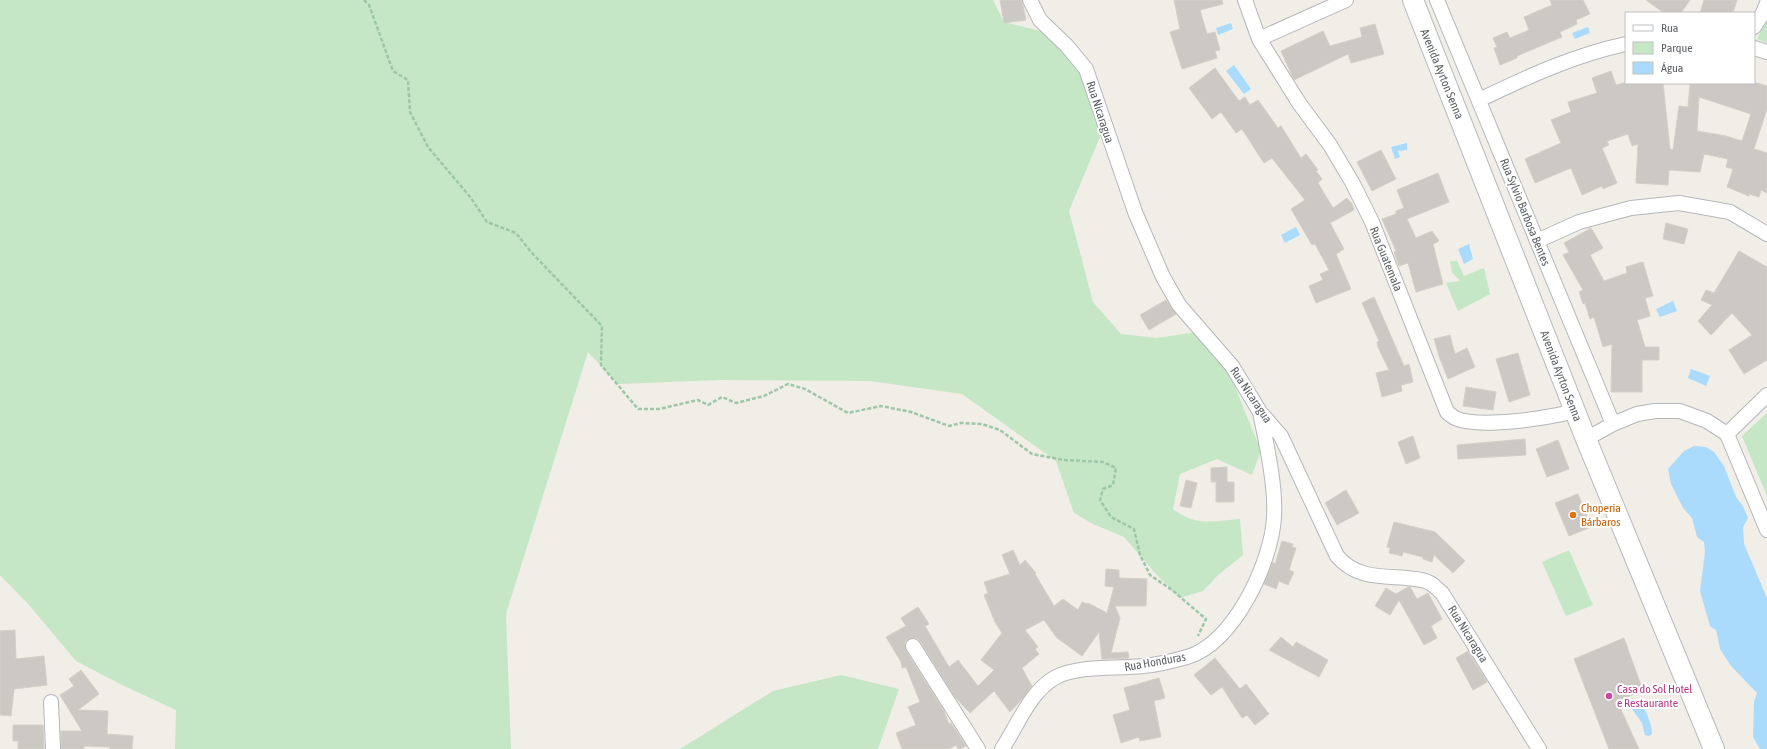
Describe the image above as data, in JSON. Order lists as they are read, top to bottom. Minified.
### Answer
{"streets":{"main road":["Avenida Ayrton Senna"],"street":["Rua Nicaragua","Rua Sylvio Barbosa Bentes","Rua Guatemala","Rua Honduras"]},"crossings":[["Avenida Ayrton Senna","Rua Guatemala"],["Rua Nicaragua","Rua Honduras"]],"places":["Choperia Bárbaros","Casa do Sol Hotel e Restaurante"],"legend":["Rua","Parque","Água"]}
